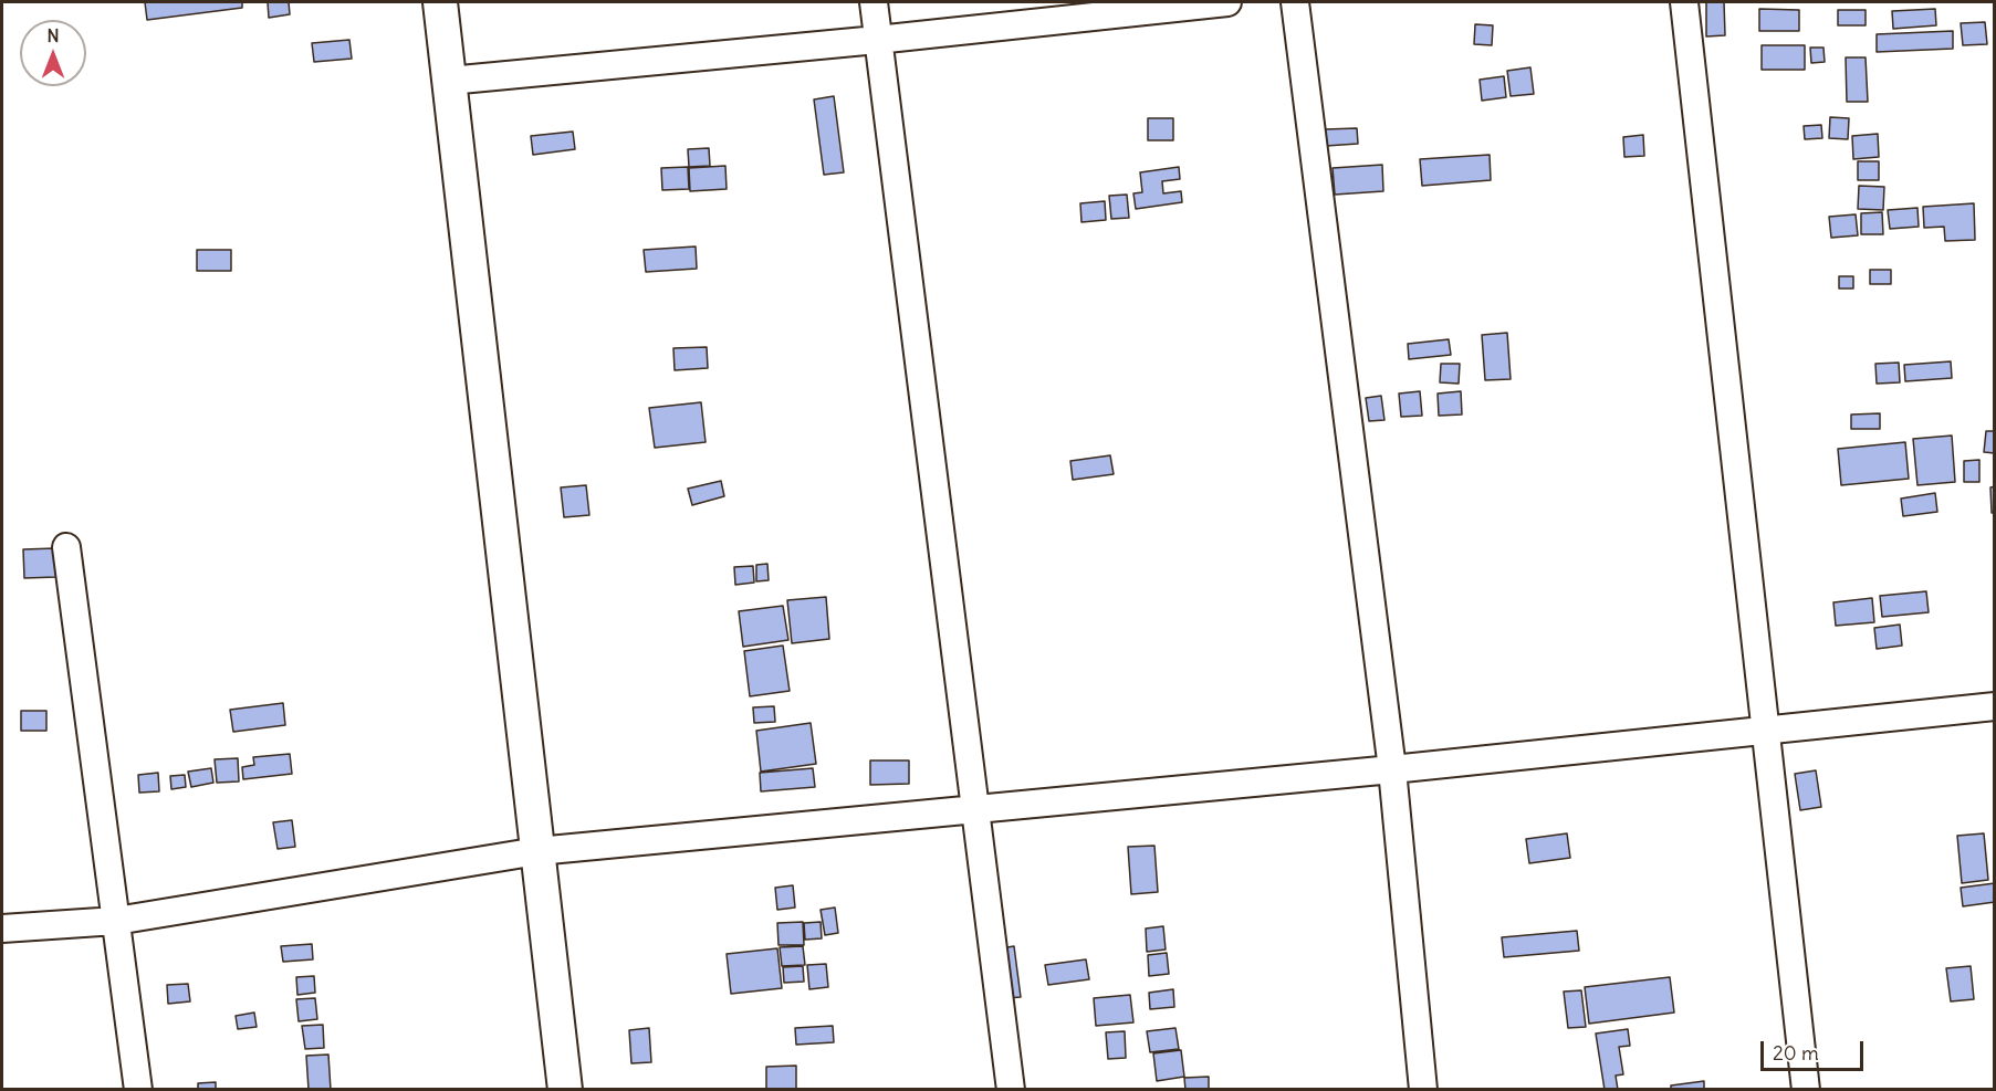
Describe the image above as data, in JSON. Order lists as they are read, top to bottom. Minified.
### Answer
{"scale_bar":"20 m","north":"top"}
